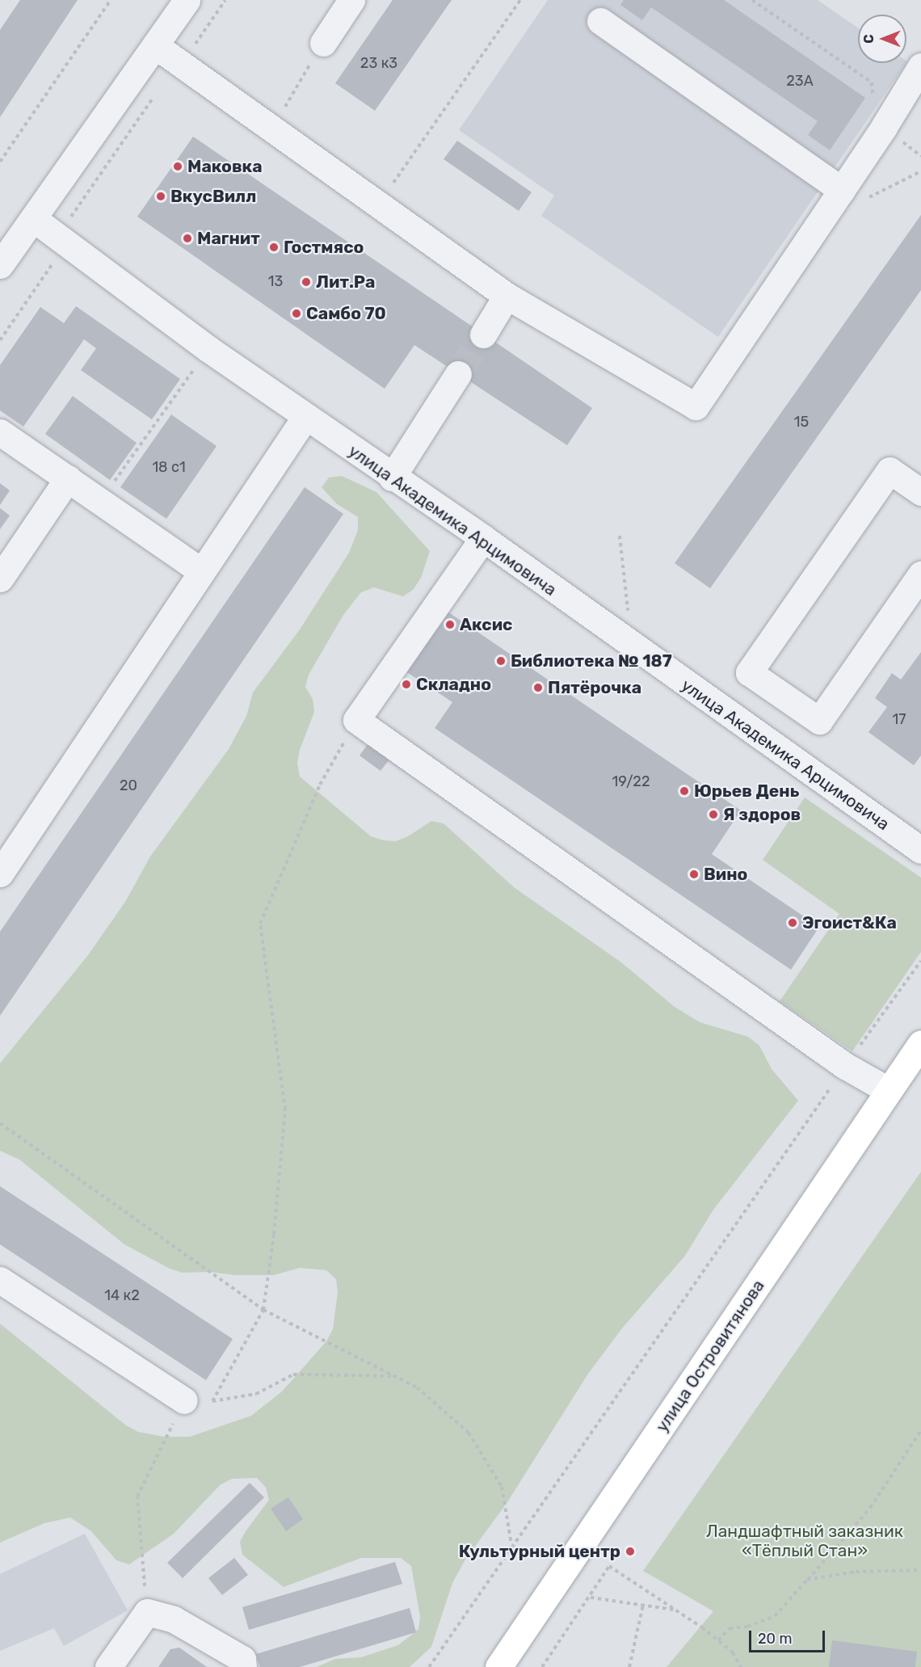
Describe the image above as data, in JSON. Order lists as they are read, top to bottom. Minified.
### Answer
{"streets":{"main road":["улица Островитянова"],"street":["улица Академика Арцимовича"]},"parks":["Ландшафтный заказник «Тёплый Стан»"],"places":["Маковка","ВкусВилл","Магнит","Гостмясо","Лит.Ра","Самбо 70","Аксис","Библиотека № 187","Складно","Пятёрочка","Юрьев День","Я здоров","Вино","Эгоист&Ка","Культурный центр"],"house_numbers":["23 к3","23А","13","15","18 с1","17","19/22","20","14 к2"],"scale_bar":"20 m","north":"left"}
